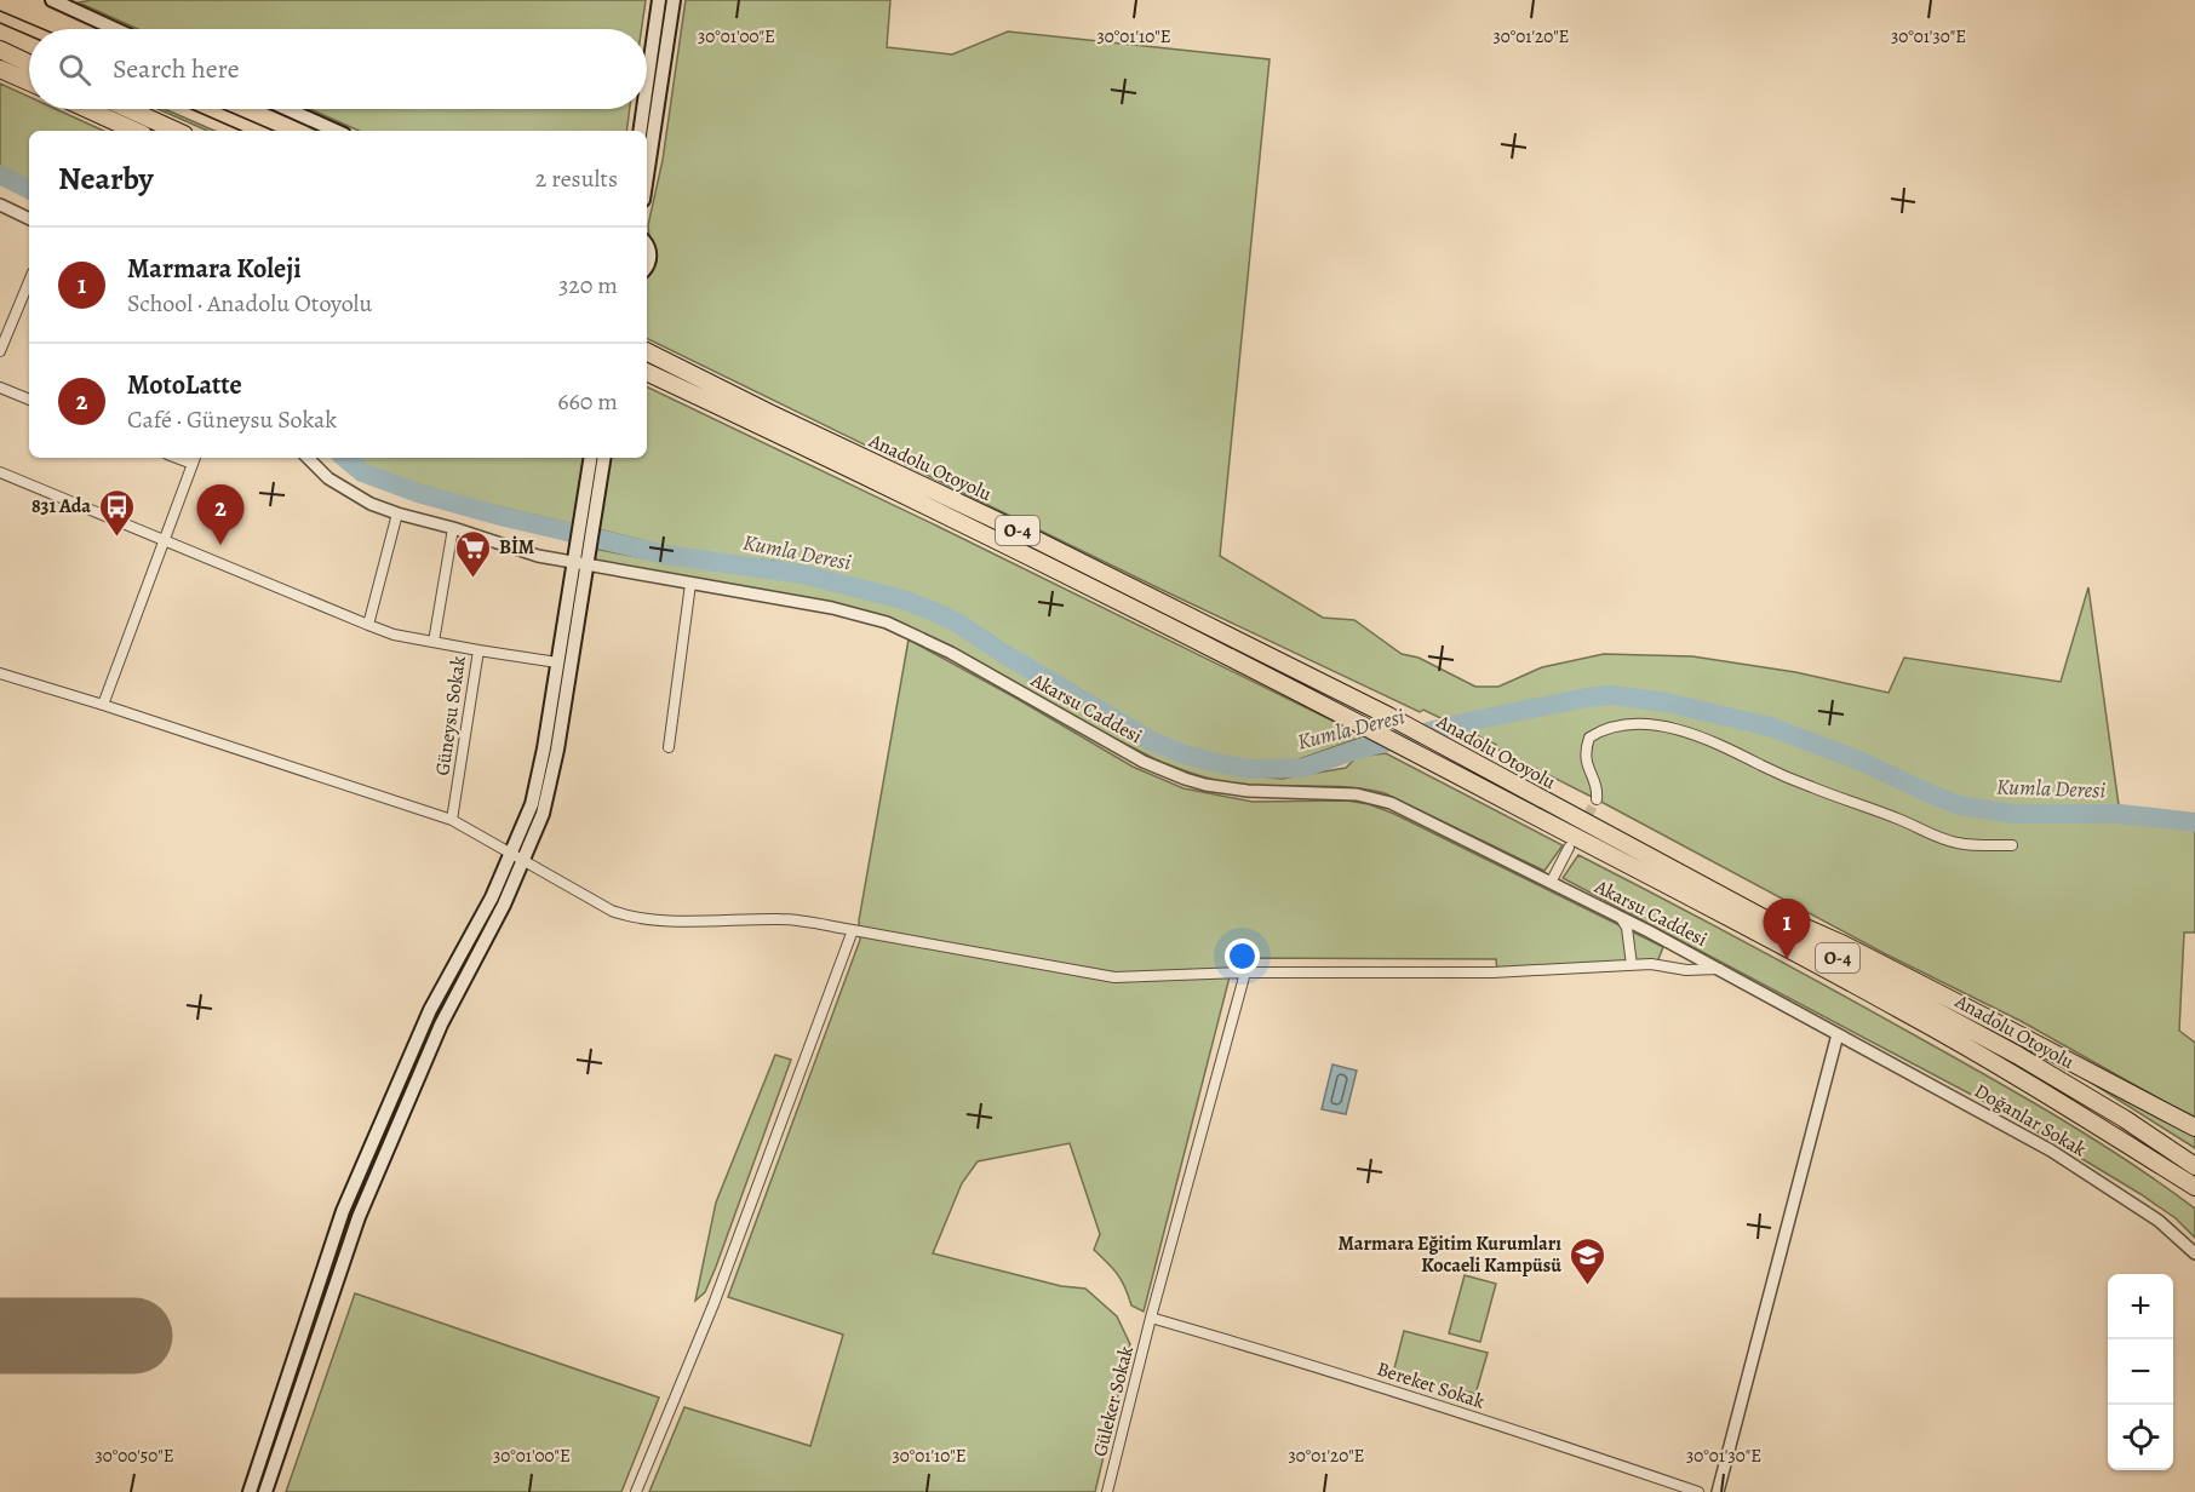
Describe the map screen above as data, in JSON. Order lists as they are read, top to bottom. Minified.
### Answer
{"streets":{"highway":["Anadolu Otoyolu","O-4"],"street":["Akarsu Caddesi","Güneysu Sokak","Doğanlar Sokak","Bereket Sokak","Güleker Sokak"]},"crossings":[["Akarsu Caddesi","Doğanlar Sokak"],["Bereket Sokak","Güleker Sokak"]],"water":["Kumla Deresi"],"places":{"bus stop":["831 Ada"],"supermarket":["BİM"],"school or university":["Marmara Eğitim Kurumları Kocaeli Kampüsü"]},"page":{"search":"Search here","heading":["Nearby","2 results"],"list":[{"mark":"1","name":"Marmara Koleji","note":"School · Anadolu Otoyolu","value":"320 m"},{"mark":"2","name":"MotoLatte","note":"Café · Güneysu Sokak","value":"660 m"}],"pins":["2","1"],"map_buttons":["+","−"]},"coordinates":["30°01'00\"E","30°01'10\"E","30°01'20\"E","30°01'30\"E","30°00'50\"E"]}
